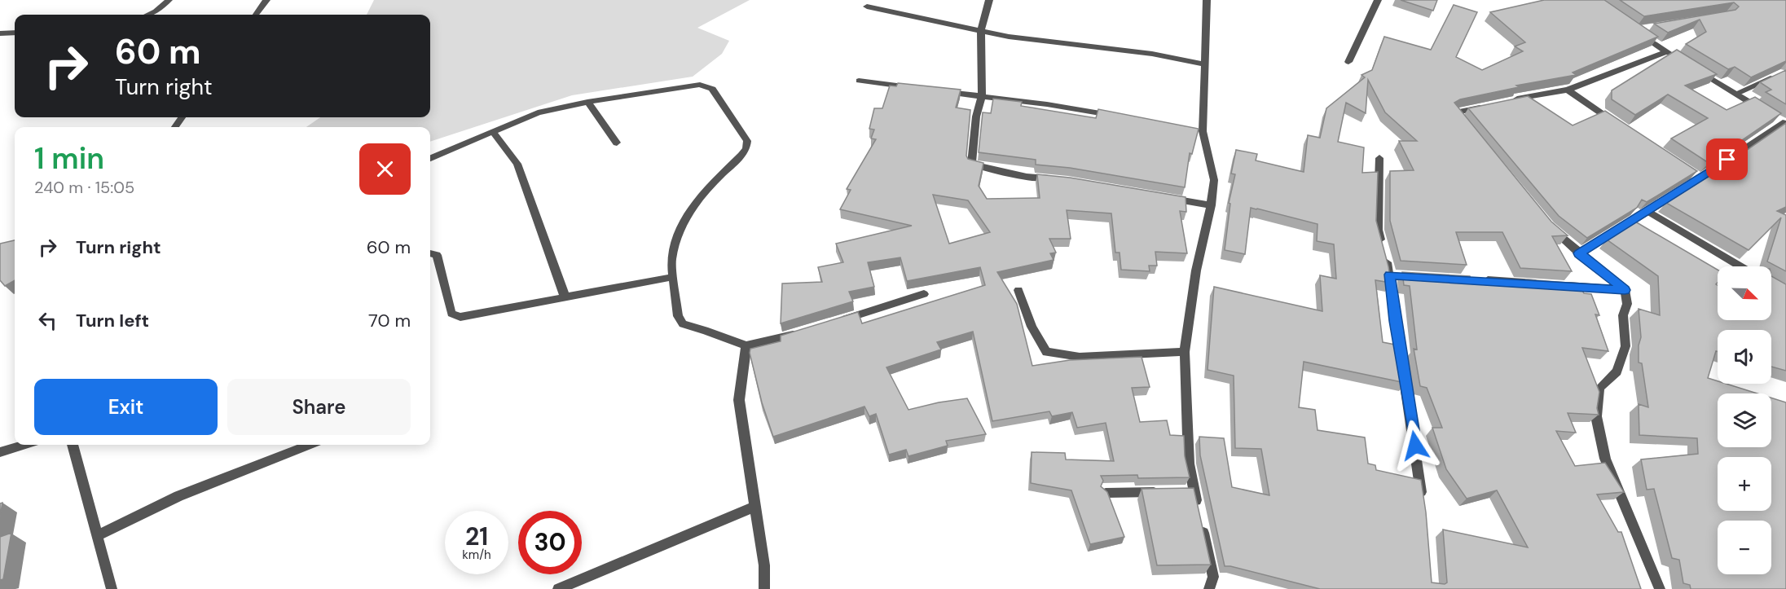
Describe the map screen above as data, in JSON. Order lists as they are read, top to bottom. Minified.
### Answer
{"north":"bottom right","page":{"turn":["60 m","Turn right"],"heading":["1 min","240 m · 15:05"],"list":[{"name":"Turn right","value":"60 m"},{"name":"Turn left","value":"70 m"}],"map_buttons":["+","−"],"buttons":["Exit","Share"],"speed":"21 km/h","limit":"30"}}
